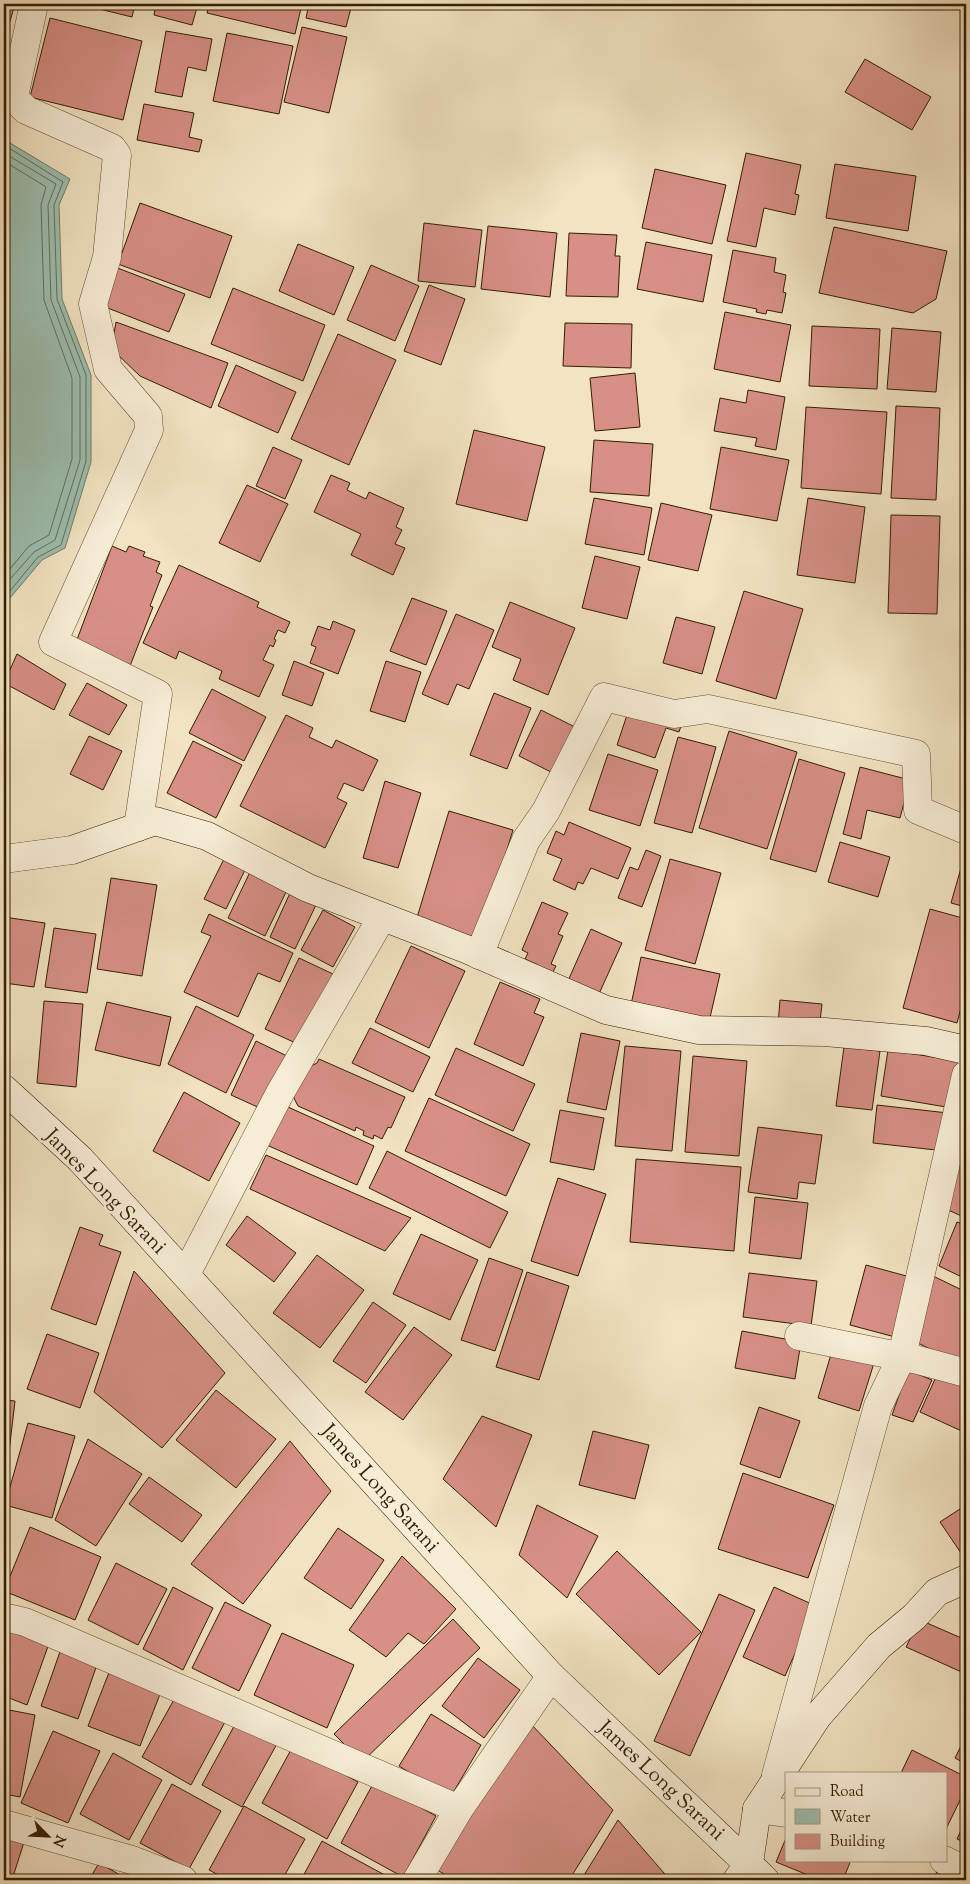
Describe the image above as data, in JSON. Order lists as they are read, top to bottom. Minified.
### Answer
{"streets":{"street":["James Long Sarani"]},"legend":["Road","Water","Building"],"north":"bottom right"}
